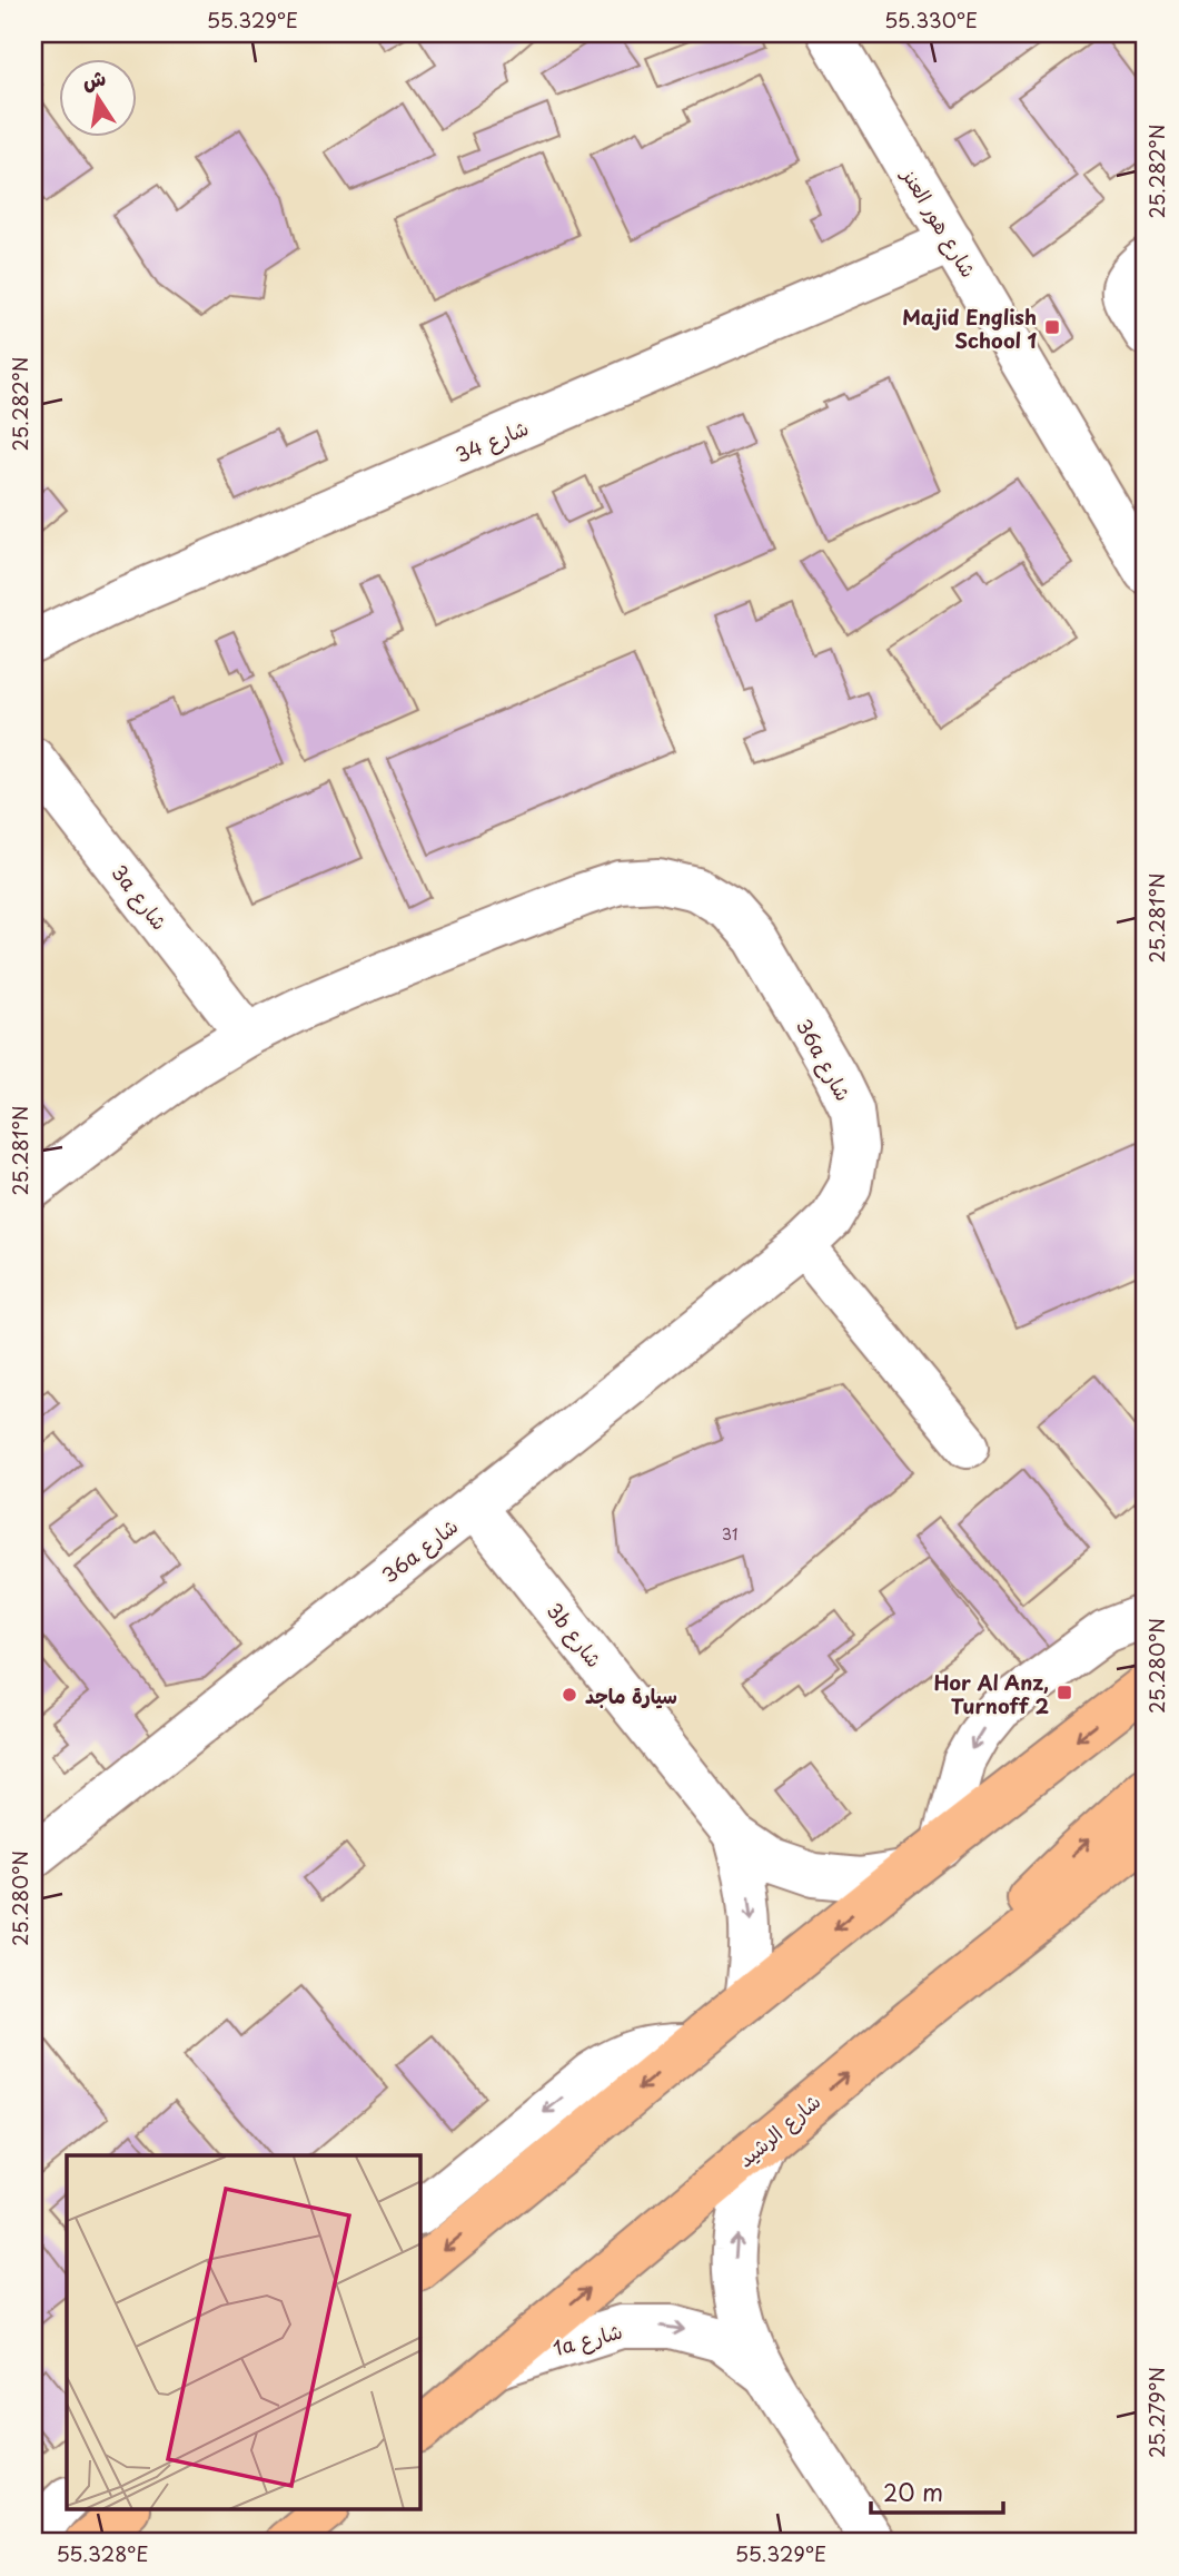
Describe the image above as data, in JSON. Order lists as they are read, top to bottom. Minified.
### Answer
{"streets":{"main road":["شارع الرشيد"],"street":["شارع هور العنز","شارع 34","3a شارع","36a شارع","3b شارع","1a شارع"]},"crossings":[["شارع هور العنز","شارع 34"],["3a شارع","36a شارع"],["36a شارع","3b شارع"],["شارع الرشيد","1a شارع"]],"places":{"transit":["Majid English School 1","Hor Al Anz, Turnoff 2"],"other":["سيارة ماجد"]},"house_numbers":["31"],"scale_bar":"20 m","north":"top","coordinates":["55.329°E","55.330°E","25.282°N","25.281°N","25.280°N","25.279°N","55.328°E"]}
